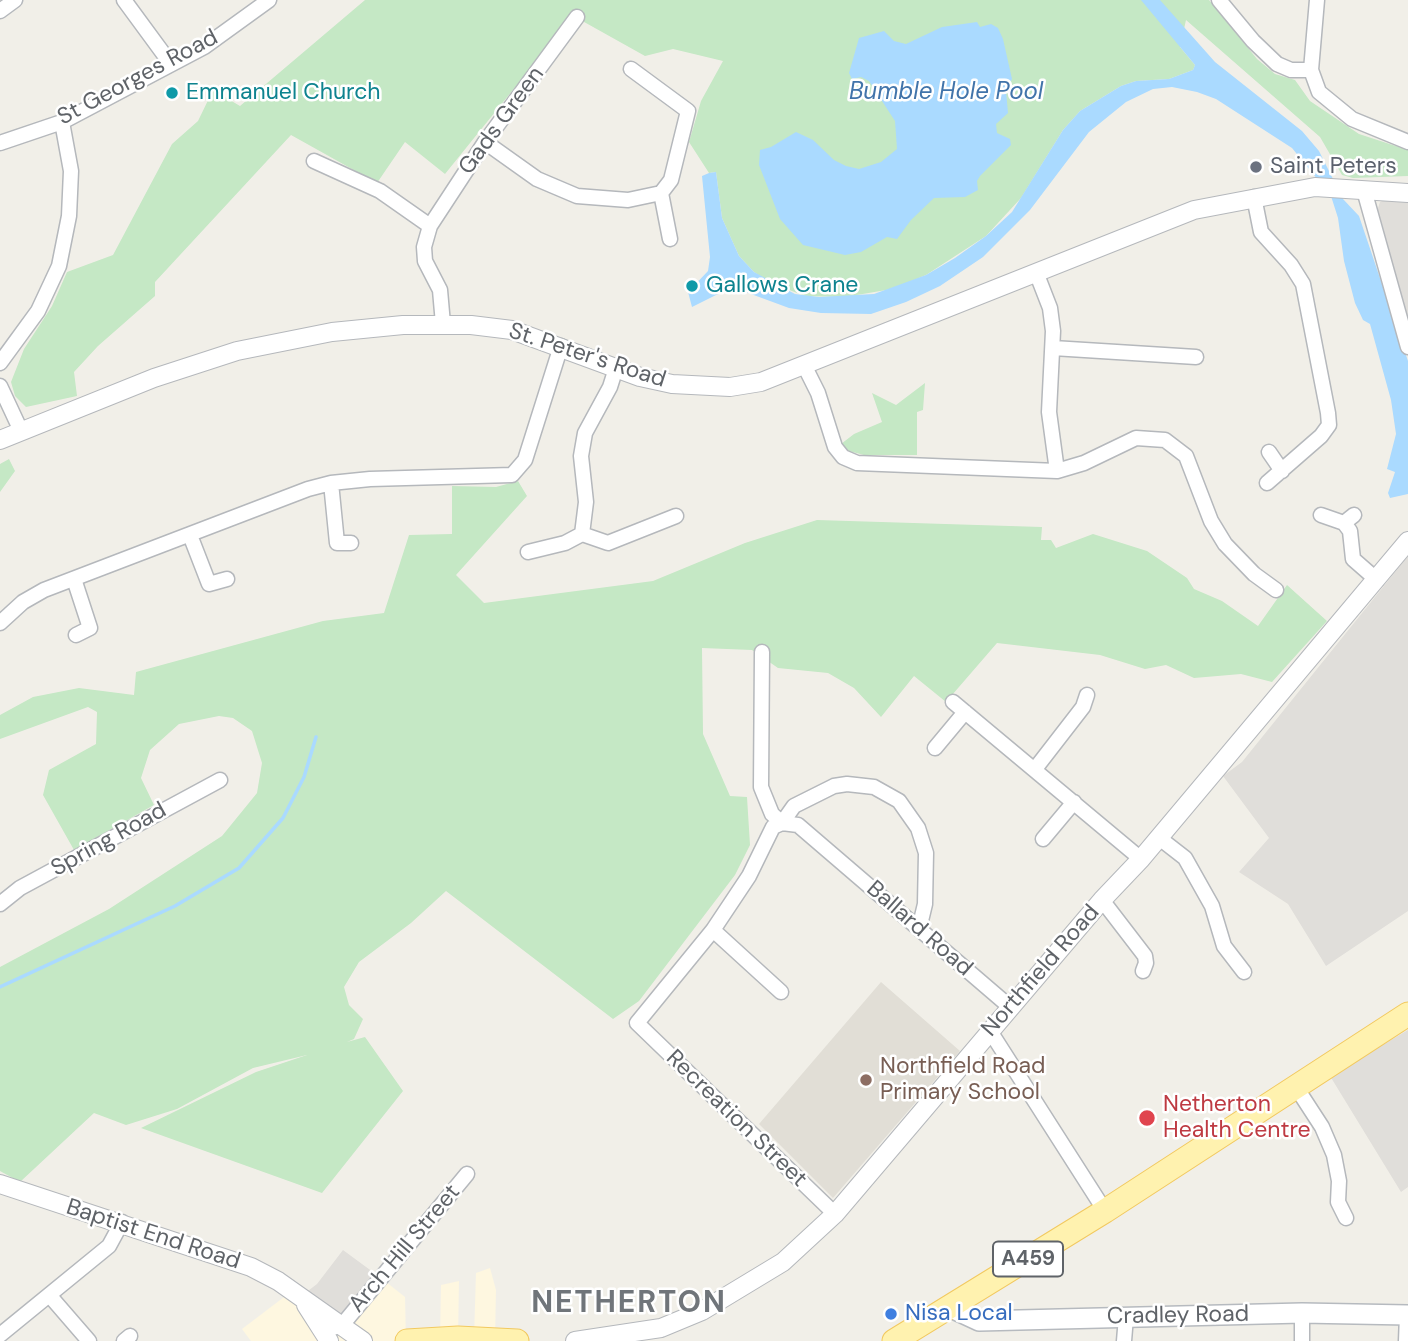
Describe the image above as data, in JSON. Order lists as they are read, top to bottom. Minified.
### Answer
{"streets":{"main road":["A459","Cradley Road"],"street":["St Georges Road","Gads Green","St. Peter's Road","Spring Road","Ballard Road","Northfield Road","Recreation Street","Baptist End Road","Arch Hill Street"]},"crossings":[["Gads Green","St. Peter's Road"],["Ballard Road","Northfield Road"],["Northfield Road","Recreation Street"],["Baptist End Road","Arch Hill Street"],["A459","Cradley Road"]],"districts":["NETHERTON"],"water":["Bumble Hole Pool"],"places":["Emmanuel Church","Saint Peters","Gallows Crane","Northfield Road Primary School","Netherton Health Centre","Nisa Local"]}
